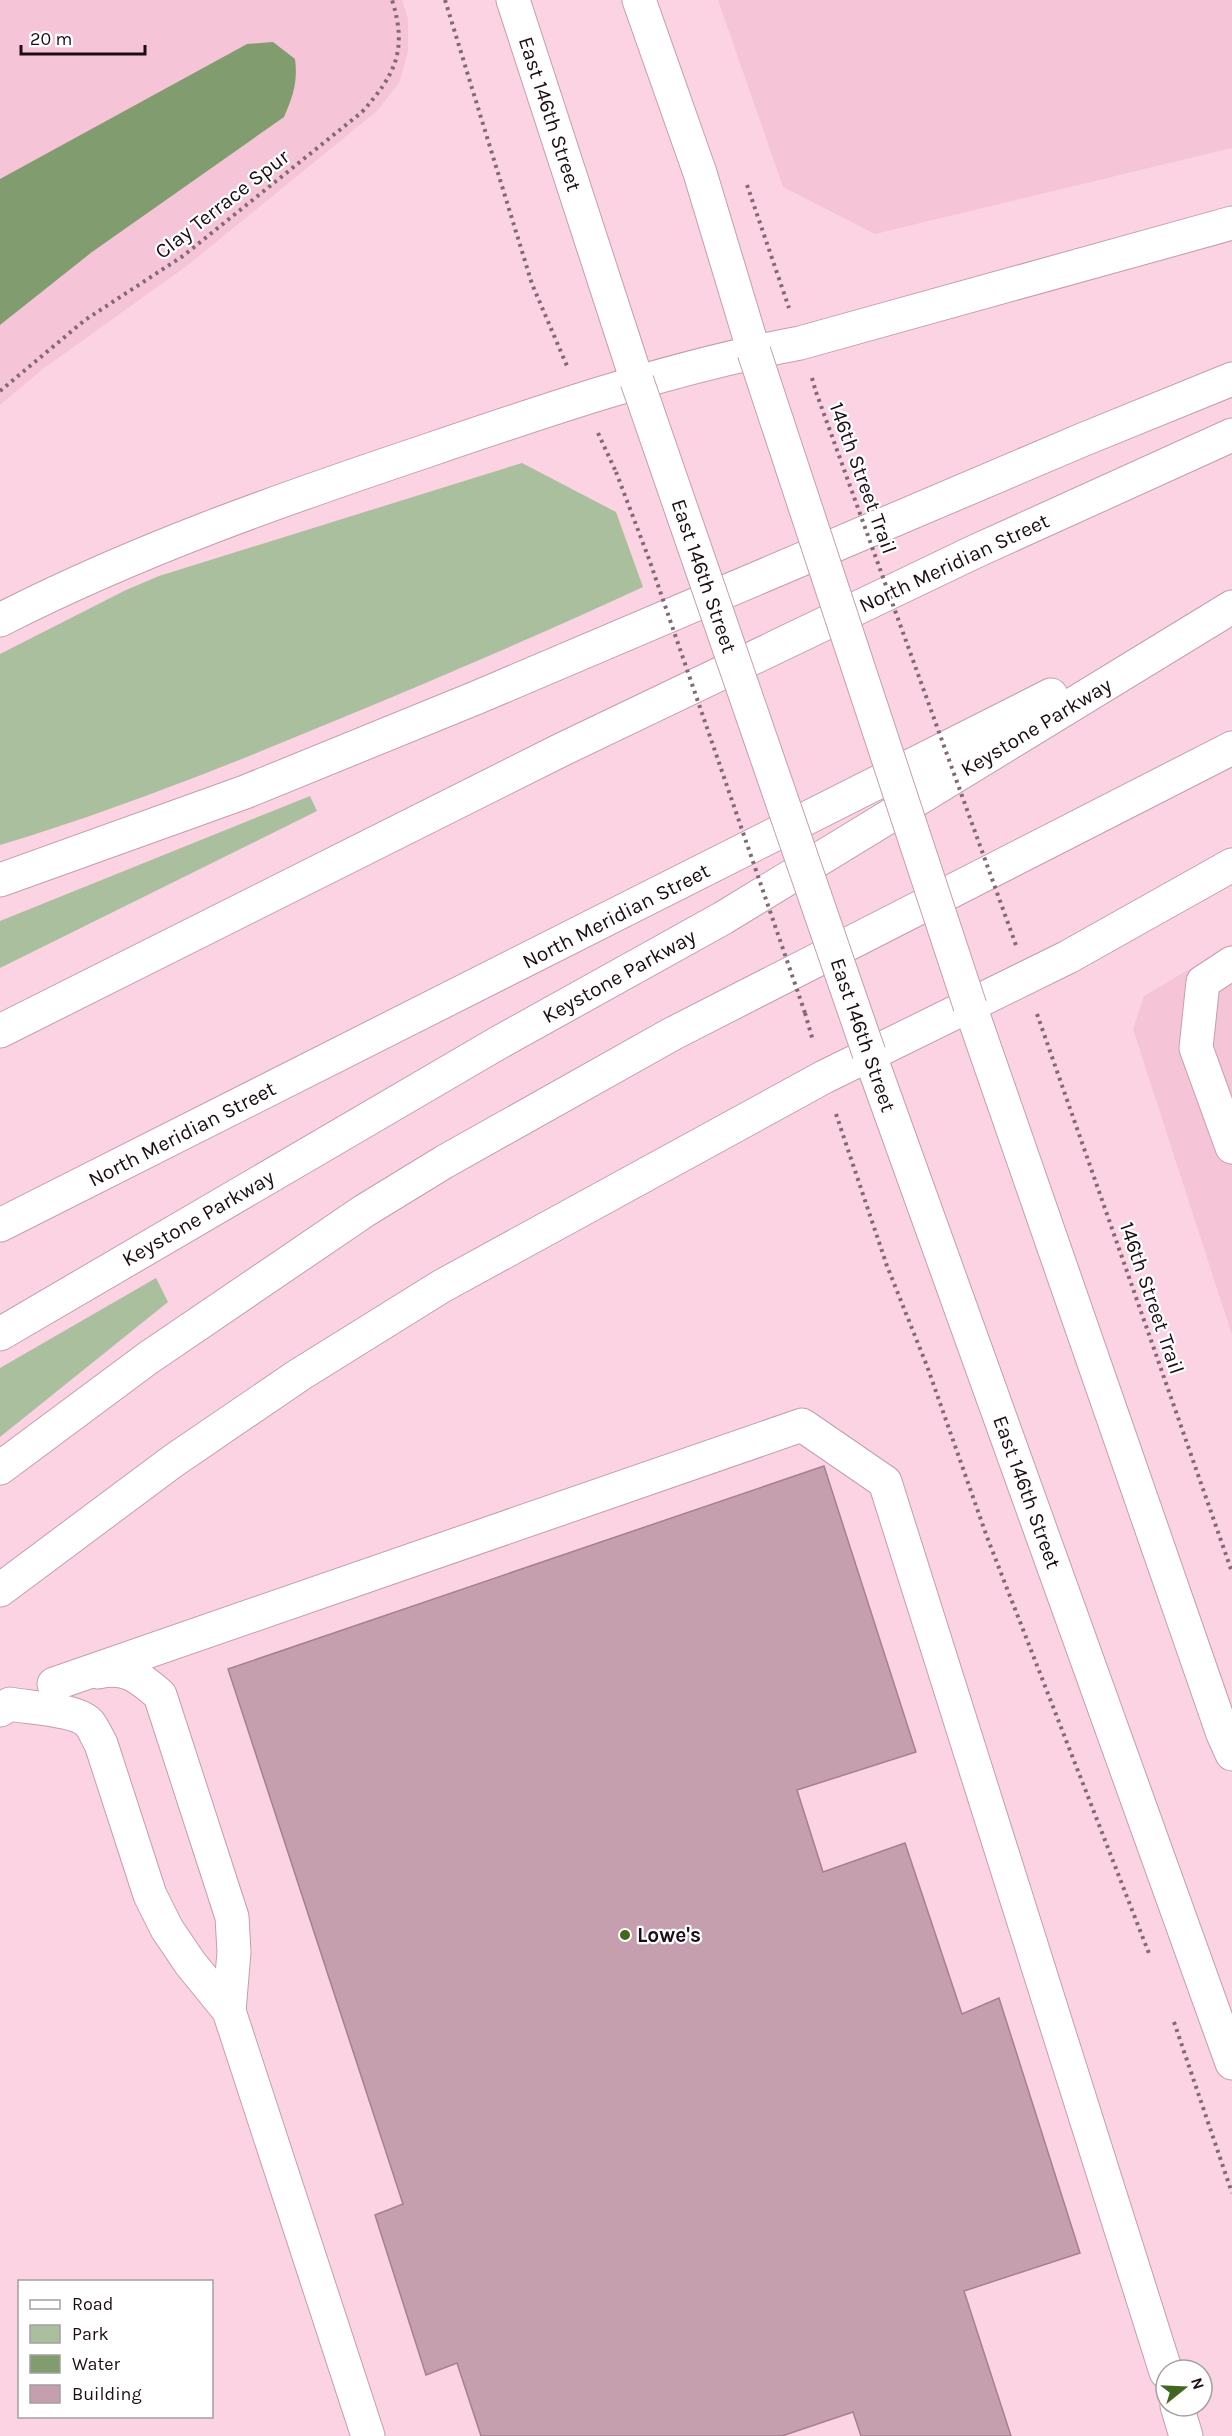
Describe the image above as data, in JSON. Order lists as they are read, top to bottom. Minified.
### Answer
{"streets":{"main road":["East 146th Street","North Meridian Street","Keystone Parkway"],"path":["Clay Terrace Spur","146th Street Trail"]},"crossings":[["North Meridian Street","Keystone Parkway"]],"places":["Lowe's"],"legend":["Road","Park","Water","Building"],"scale_bar":"20 m","north":"right"}
